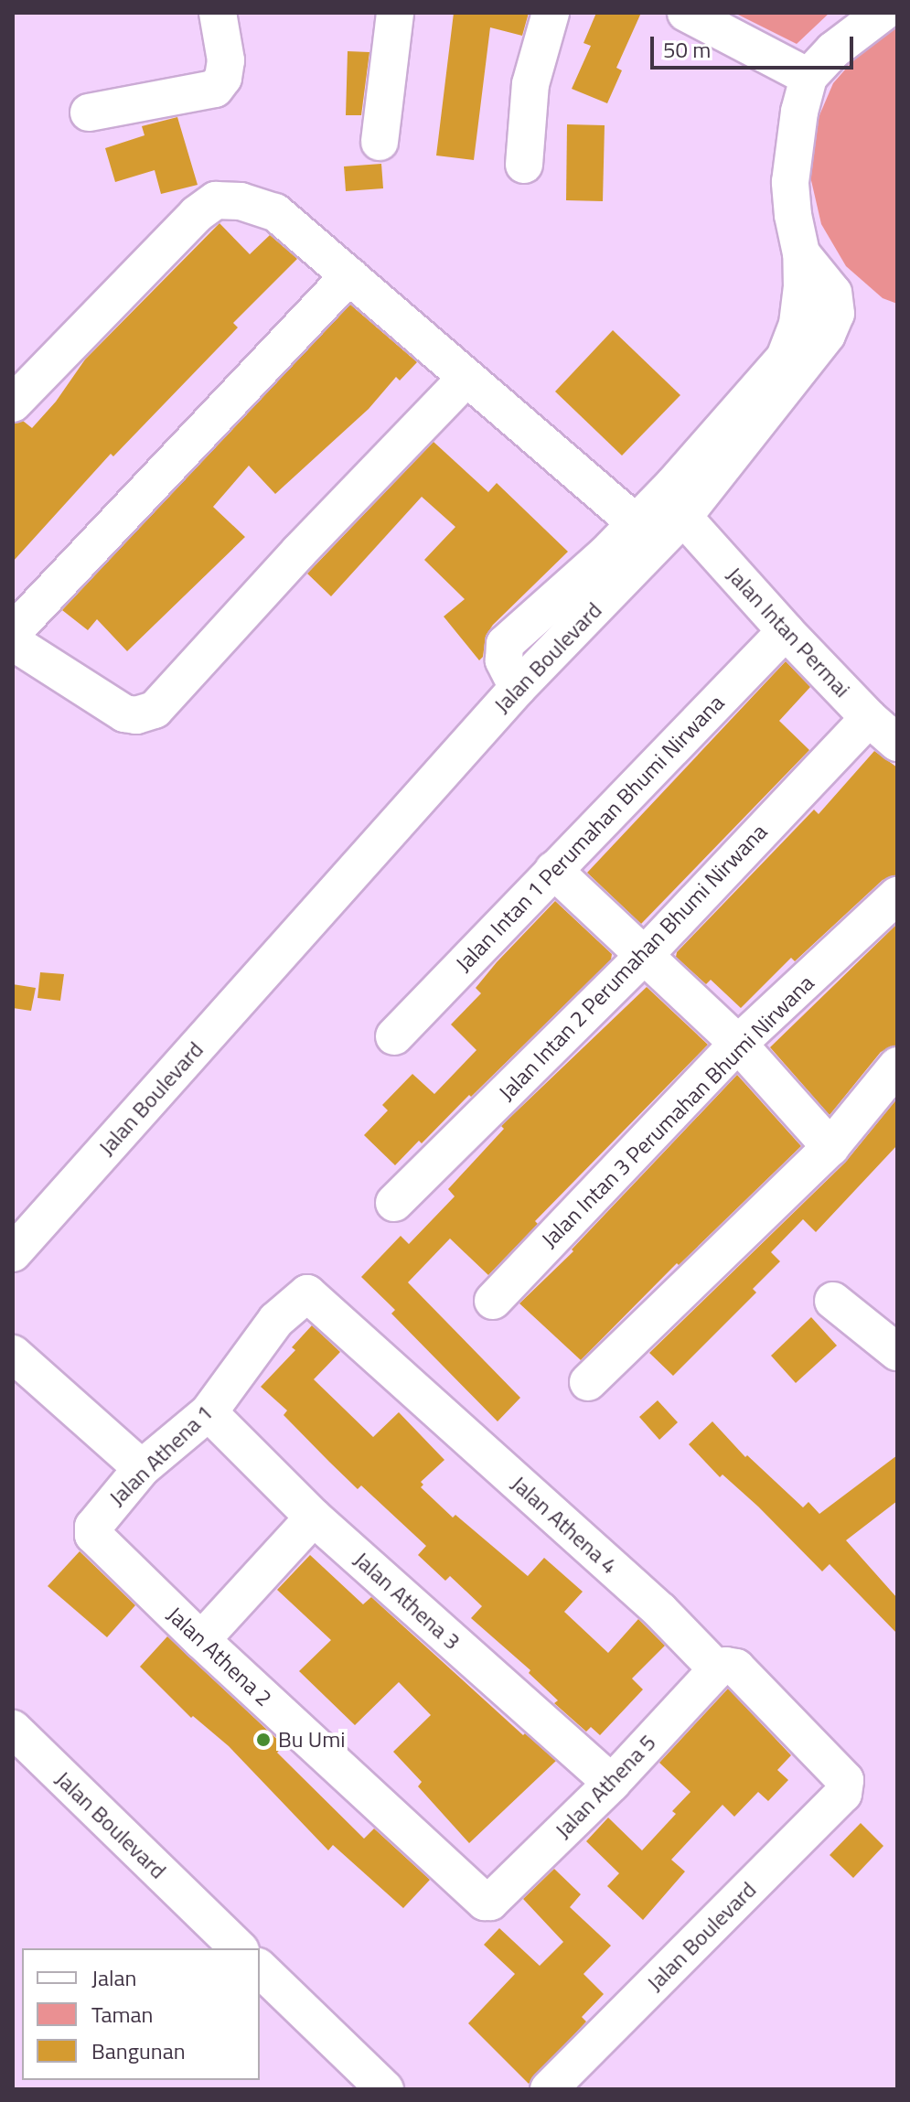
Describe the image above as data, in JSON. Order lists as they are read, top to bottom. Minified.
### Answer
{"streets":{"street":["Jalan Intan Permai","Jalan Boulevard","Jalan Intan 1 Perumahan Bhumi Nirwana","Jalan Intan 2 Perumahan Bhumi Nirwana","Jalan Intan 3 Perumahan Bhumi Nirwana","Jalan Athena 1","Jalan Athena 4","Jalan Athena 3","Jalan Athena 2","Jalan Athena 5"]},"crossings":[["Jalan Intan Permai","Jalan Boulevard"],["Jalan Intan Permai","Jalan Intan 1 Perumahan Bhumi Nirwana"],["Jalan Intan Permai","Jalan Intan 2 Perumahan Bhumi Nirwana"],["Jalan Boulevard","Jalan Athena 4"],["Jalan Athena 1","Jalan Athena 4"],["Jalan Athena 1","Jalan Athena 3"],["Jalan Athena 1","Jalan Athena 2"],["Jalan Athena 4","Jalan Athena 5"],["Jalan Athena 3","Jalan Athena 5"],["Jalan Athena 2","Jalan Athena 5"]],"places":["Bu Umi"],"legend":["Jalan","Taman","Bangunan"],"scale_bar":"50 m"}
